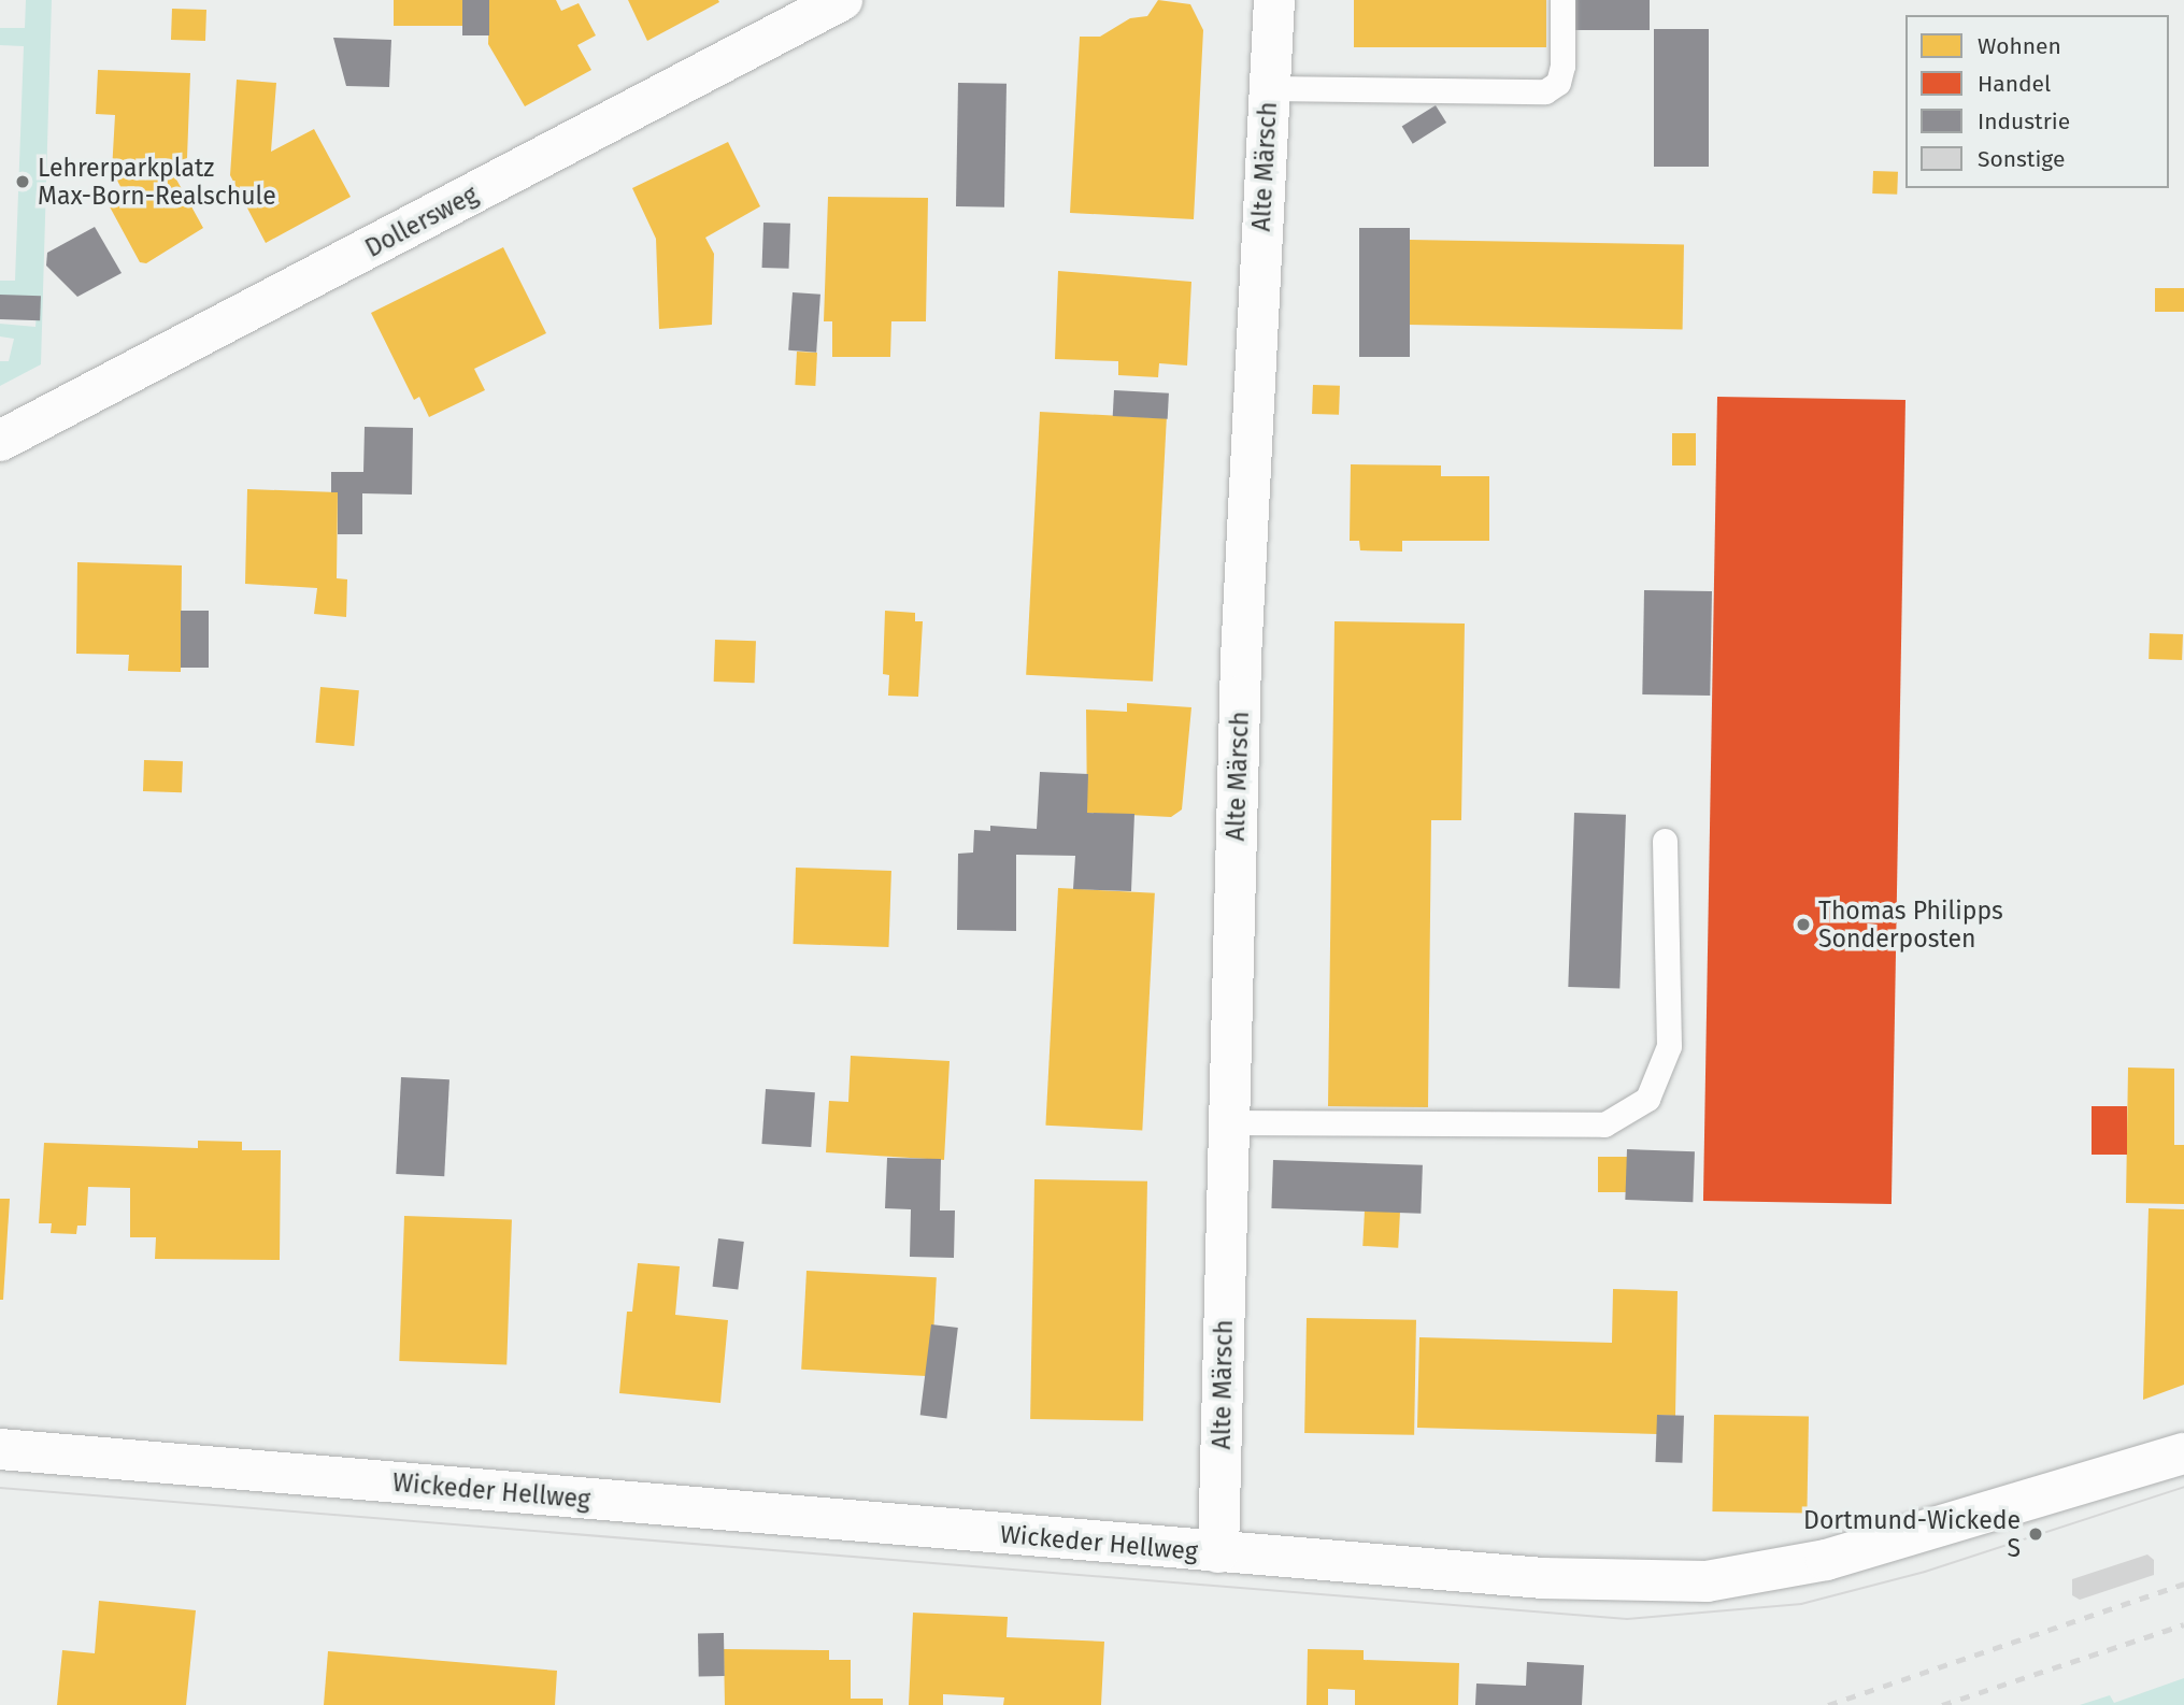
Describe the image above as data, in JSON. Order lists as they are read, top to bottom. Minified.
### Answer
{"streets":{"street":["Alte Märsch","Dollersweg","Wickeder Hellweg"]},"crossings":[["Alte Märsch","Wickeder Hellweg"]],"places":["Lehrerparkplatz Max-Born-Realschule","Thomas Philipps Sonderposten","Dortmund-Wickede S"],"legend":["Wohnen","Handel","Industrie","Sonstige"]}
